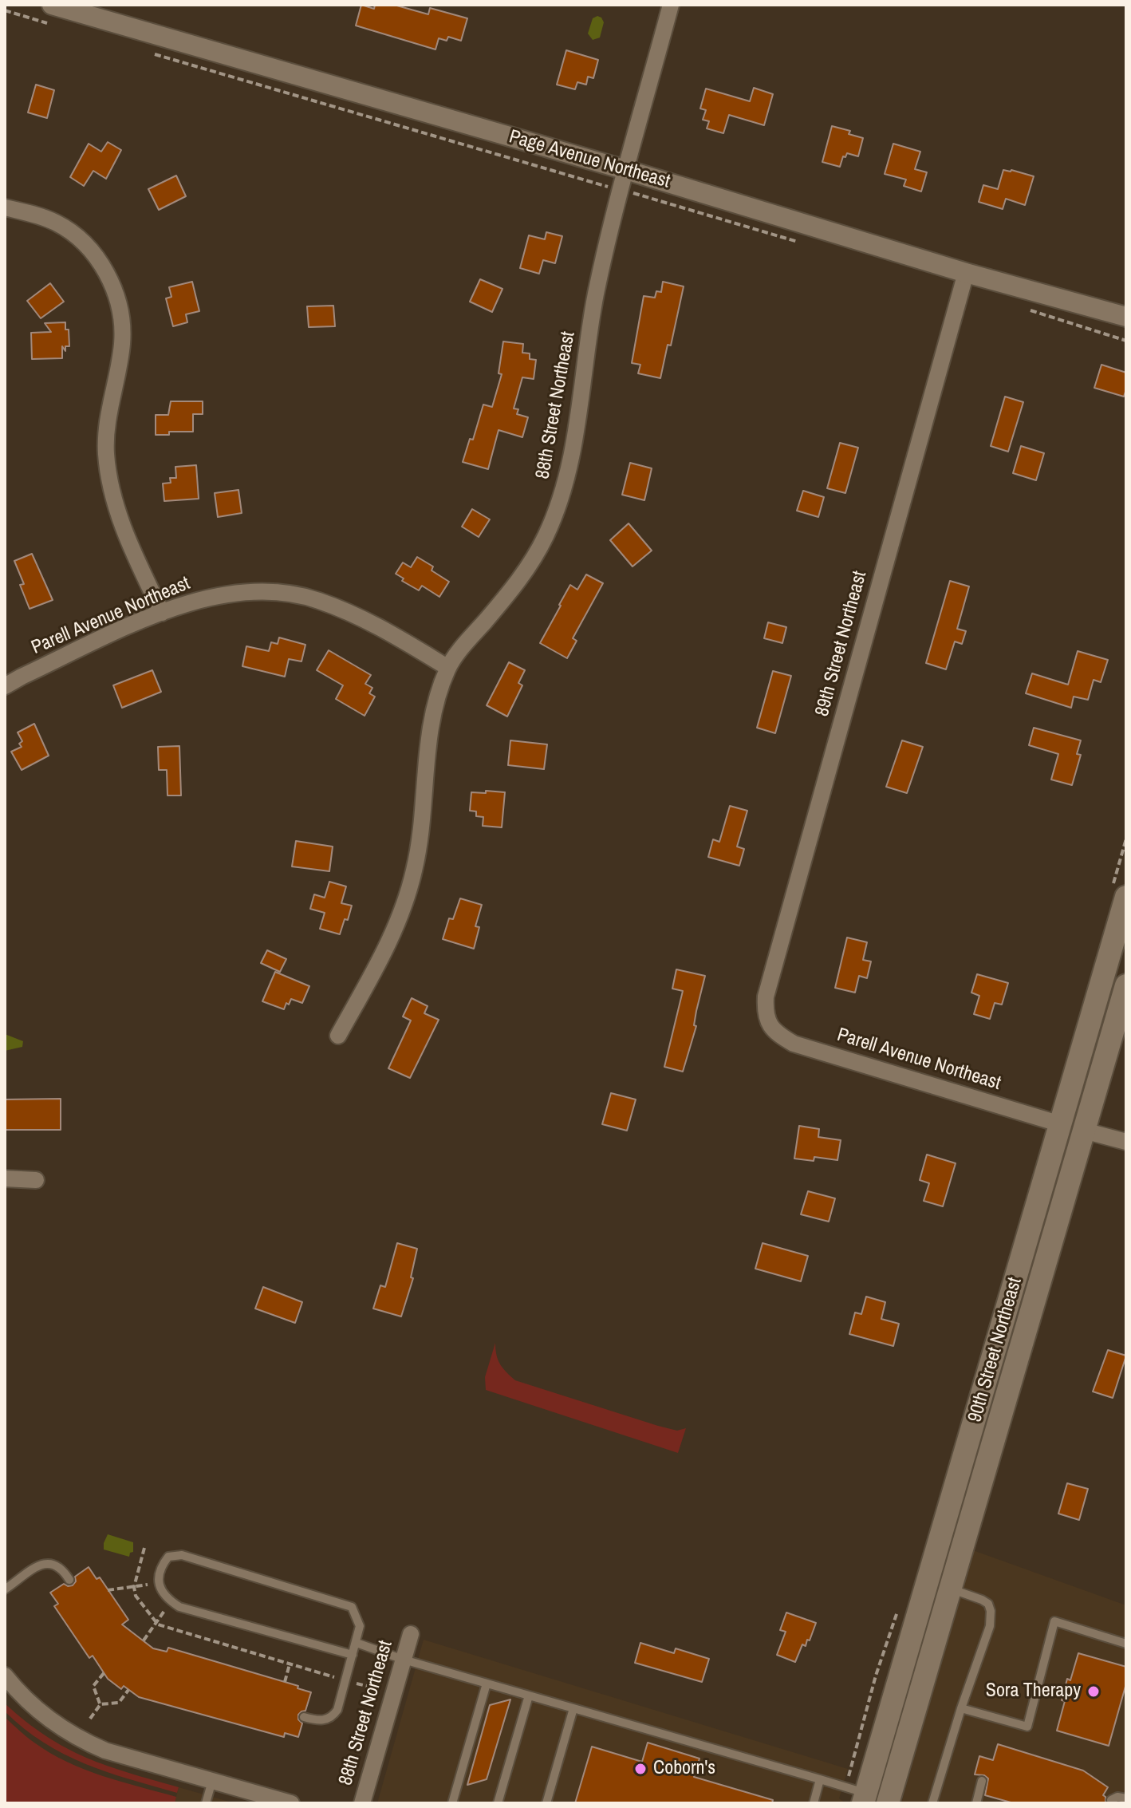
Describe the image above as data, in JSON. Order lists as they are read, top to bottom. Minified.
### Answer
{"streets":{"main road":["90th Street Northeast"],"street":["Page Avenue Northeast","88th Street Northeast","Parell Avenue Northeast","89th Street Northeast"]},"crossings":[["Page Avenue Northeast","88th Street Northeast"],["Page Avenue Northeast","89th Street Northeast"],["88th Street Northeast","Parell Avenue Northeast"],["Parell Avenue Northeast","89th Street Northeast"],["Parell Avenue Northeast","90th Street Northeast"]],"places":["Sora Therapy","Coborn's"]}
